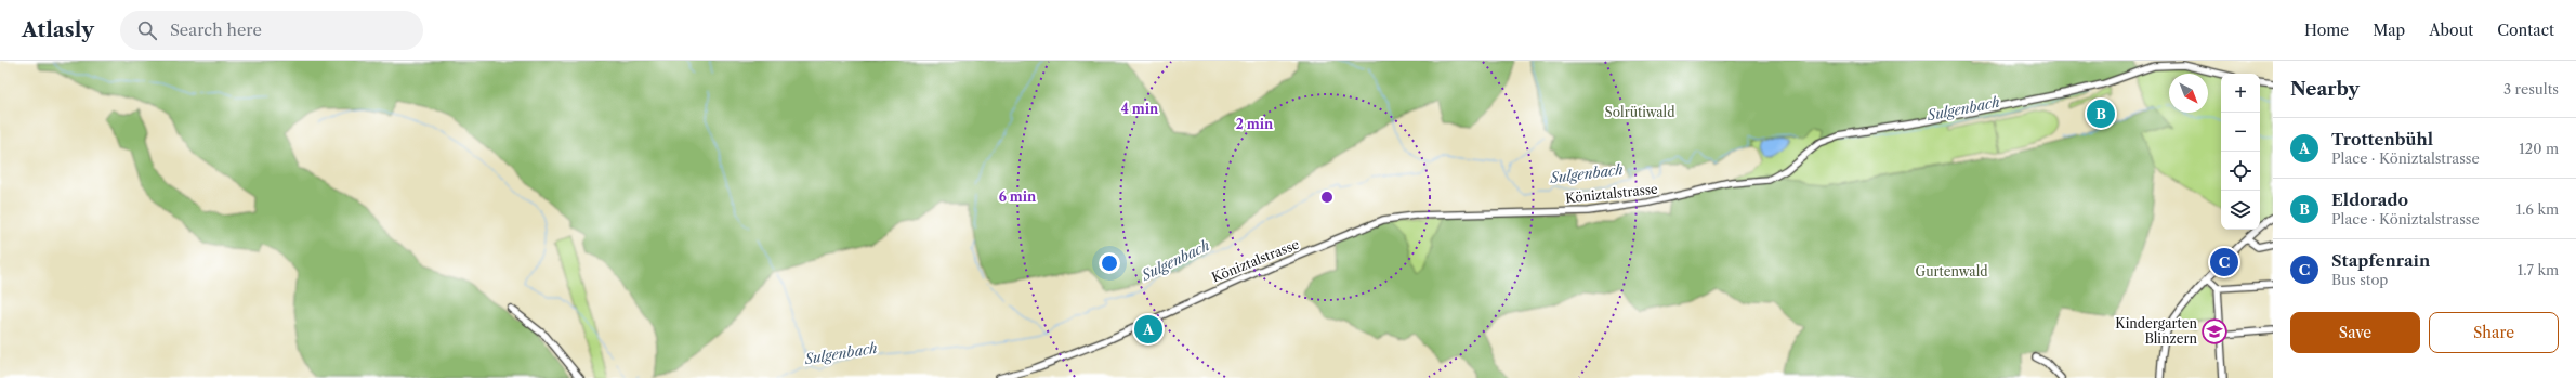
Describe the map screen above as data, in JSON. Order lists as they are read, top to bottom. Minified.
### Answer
{"streets":{"street":["Köniztalstrasse"]},"water":["Sulgenbach"],"parks":["Solrütiwald","Gurtenwald"],"places":{"school or university":["Kindergarten Blinzern"]},"north":"bottom right","page":{"header":"Atlasly","search":"Search here","nav":["Home","Map","About","Contact"],"heading":["Nearby","3 results"],"map_buttons":["+","−"],"pins":["B","C","A"],"list":[{"mark":"A","name":"Trottenbühl","note":"Place · Köniztalstrasse","value":"120 m"},{"mark":"B","name":"Eldorado","note":"Place · Köniztalstrasse","value":"1.6 km"},{"mark":"C","name":"Stapfenrain","note":"Bus stop","value":"1.7 km"}],"buttons":["Save","Share"]},"rings":["4 min","2 min","6 min"]}
